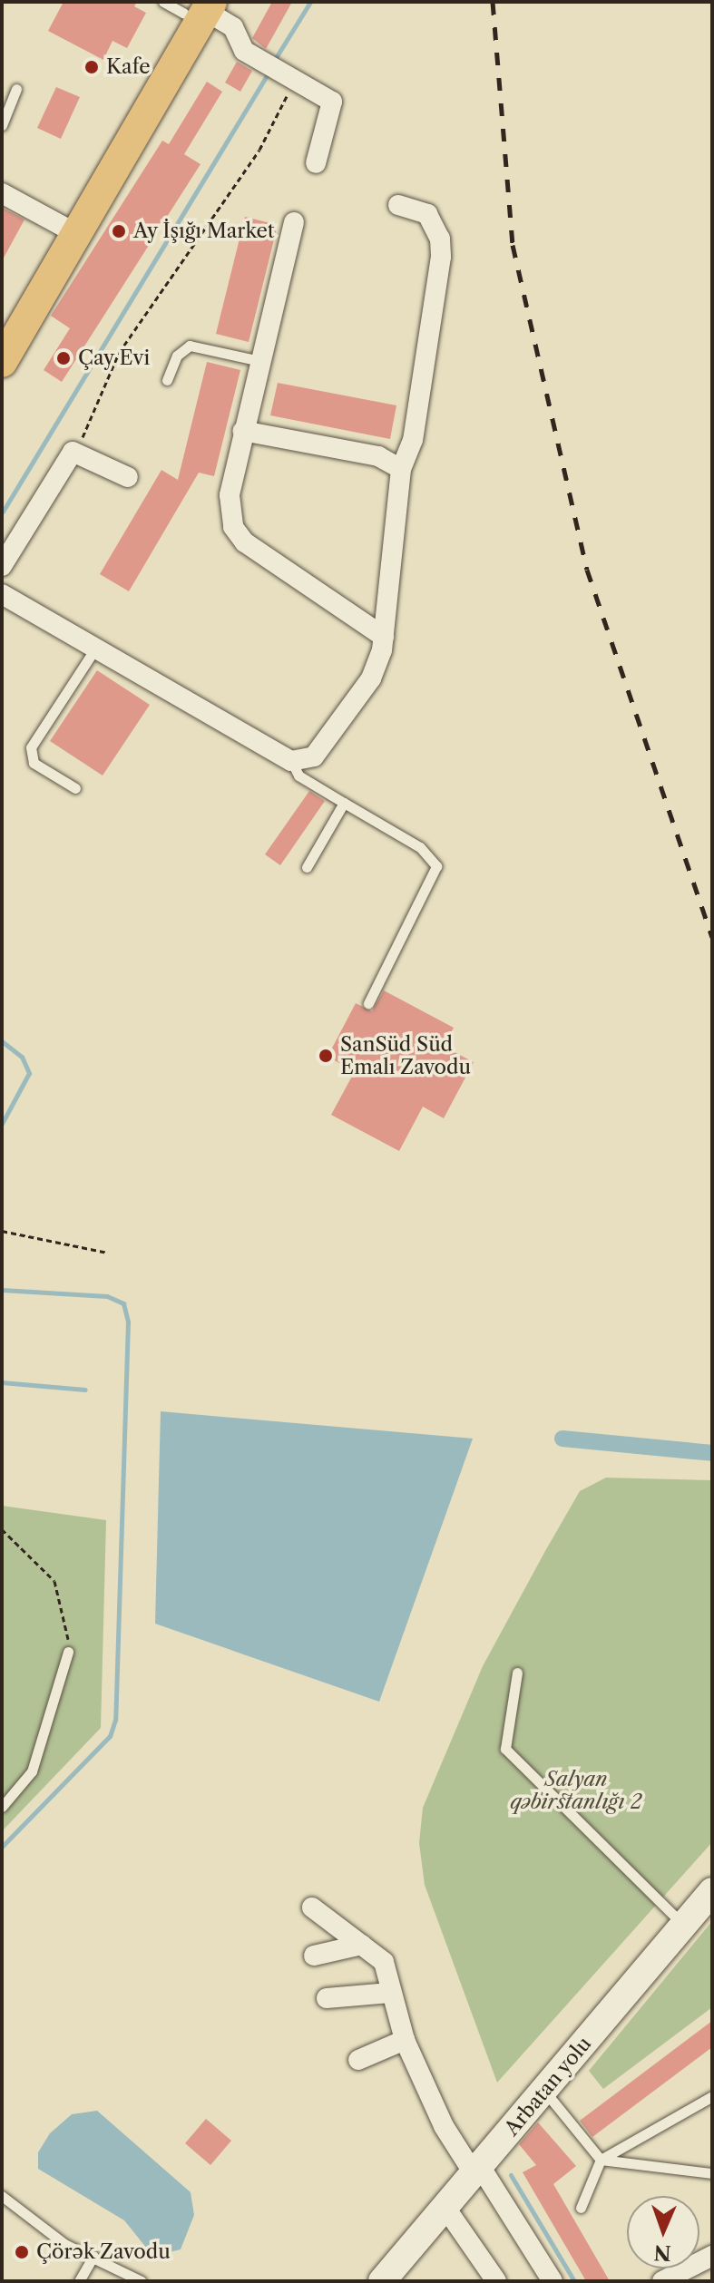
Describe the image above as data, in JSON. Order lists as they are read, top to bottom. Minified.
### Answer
{"streets":{"main road":["Arbatan yolu"]},"parks":["Salyan qəbirstanlığı 2"],"places":["Kafe","Ay İşığı Market","Çay Evi","SanSüd Süd Emalı Zavodu","Çörək Zavodu"],"north":"bottom"}
